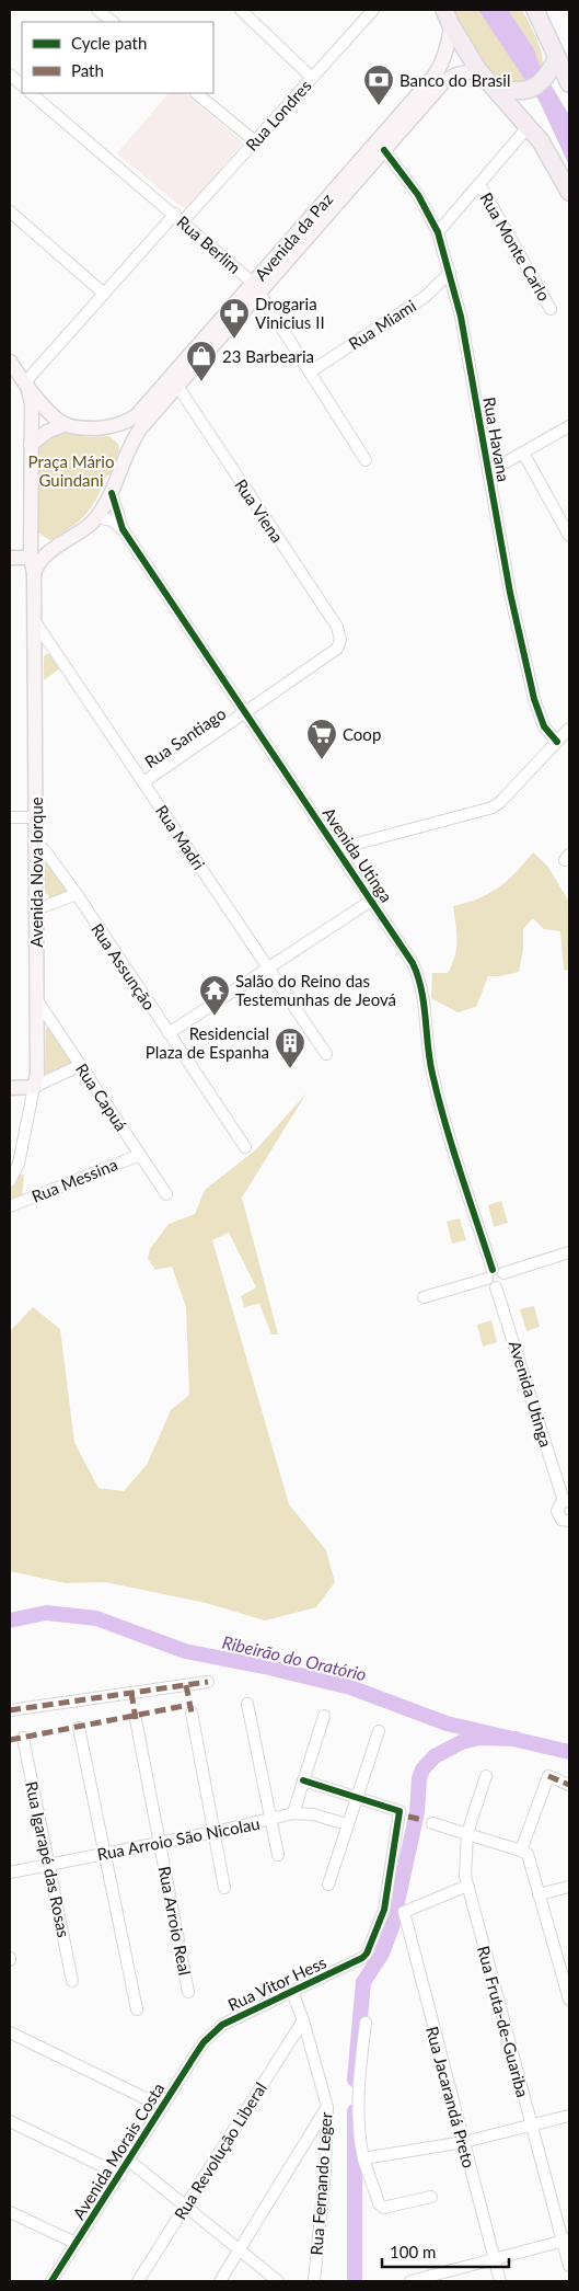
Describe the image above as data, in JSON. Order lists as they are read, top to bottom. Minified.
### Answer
{"streets":{"main road":["Avenida da Paz","Avenida Nova Iorque"],"street":["Rua Londres","Rua Berlim","Rua Monte Carlo","Rua Miami","Rua Havana","Rua Viena","Rua Santiago","Rua Madri","Avenida Utinga","Rua Assunção","Rua Capuá","Rua Messina","Rua Arroio São Nicolau","Rua Igarapé das Rosas","Rua Arroio Real","Rua Vitor Hess","Rua Fruta-de-Guariba","Rua Jacarandá Preto","Avenida Morais Costa","Rua Revolução Liberal","Rua Fernando Leger"]},"crossings":[["Rua Londres","Rua Berlim"],["Avenida da Paz","Rua Berlim"],["Avenida da Paz","Rua Havana"],["Avenida da Paz","Rua Viena"],["Avenida da Paz","Avenida Utinga"],["Avenida da Paz","Avenida Nova Iorque"],["Rua Berlim","Rua Miami"],["Rua Miami","Rua Havana"],["Rua Viena","Rua Santiago"],["Rua Santiago","Rua Madri"],["Rua Santiago","Avenida Utinga"],["Rua Madri","Avenida Nova Iorque"],["Avenida Utinga","Avenida Nova Iorque"],["Avenida Nova Iorque","Rua Assunção"],["Avenida Nova Iorque","Rua Capuá"],["Rua Capuá","Rua Messina"],["Rua Arroio São Nicolau","Rua Igarapé das Rosas"],["Rua Arroio São Nicolau","Rua Arroio Real"],["Rua Vitor Hess","Avenida Morais Costa"],["Rua Vitor Hess","Rua Fernando Leger"],["Rua Fruta-de-Guariba","Rua Jacarandá Preto"],["Rua Revolução Liberal","Rua Fernando Leger"]],"water":["Ribeirão do Oratório"],"parks":["Praça Mário Guindani"],"places":{"bank":["Banco do Brasil"],"pharmacy":["Drogaria Vinicius II"],"shop":["23 Barbearia"],"supermarket":["Coop"],"temple":["Salão do Reino das Testemunhas de Jeová"],"building":["Residencial Plaza de Espanha"]},"legend":["Cycle path","Path"],"scale_bar":"100 m"}
